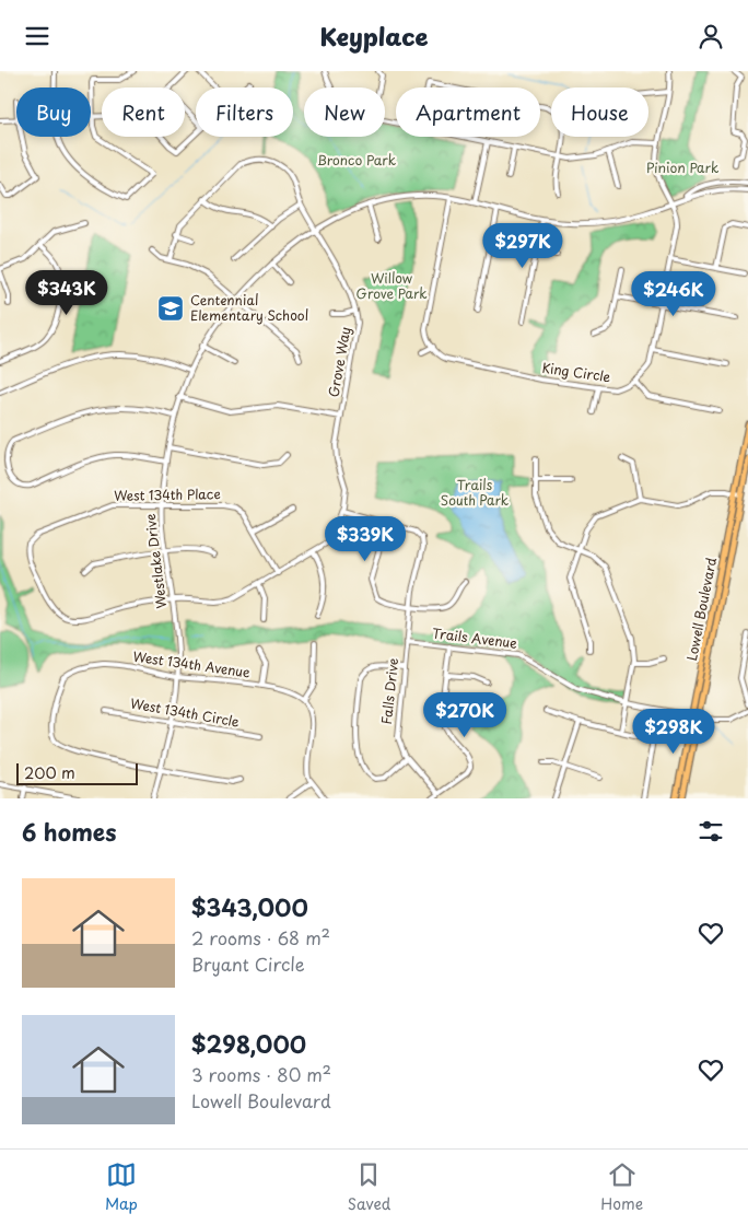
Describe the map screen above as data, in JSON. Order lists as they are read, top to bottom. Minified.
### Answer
{"streets":{"main road":["Lowell Boulevard"],"street":["Grove Way","King Circle","West 134th Place","Westlake Drive","Trails Avenue","West 134th Avenue","Falls Drive","West 134th Circle"]},"crossings":[["Grove Way","West 134th Place"],["Grove Way","Westlake Drive"],["West 134th Place","Westlake Drive"],["Westlake Drive","West 134th Avenue"],["Westlake Drive","West 134th Circle"],["Lowell Boulevard","Trails Avenue"],["Trails Avenue","Falls Drive"]],"parks":["Bronco Park","Pinion Park","Willow Grove Park","Trails South Park"],"places":{"school or university":["Centennial Elementary School"]},"scale_bar":"200 m","page":{"header":"Keyplace","chip":["Buy","Rent","Filters","New","Apartment","House"],"price":["$297K","$343K","$246K","$339K","$270K","$298K"],"scale":"200 m","heading":"6 homes","list":[{"name":"$343,000","note":"2 rooms · 68 m² · Bryant Circle"},{"name":"$298,000","note":"3 rooms · 80 m² · Lowell Boulevard"}],"tabs":["Map","Saved","Home"]}}
